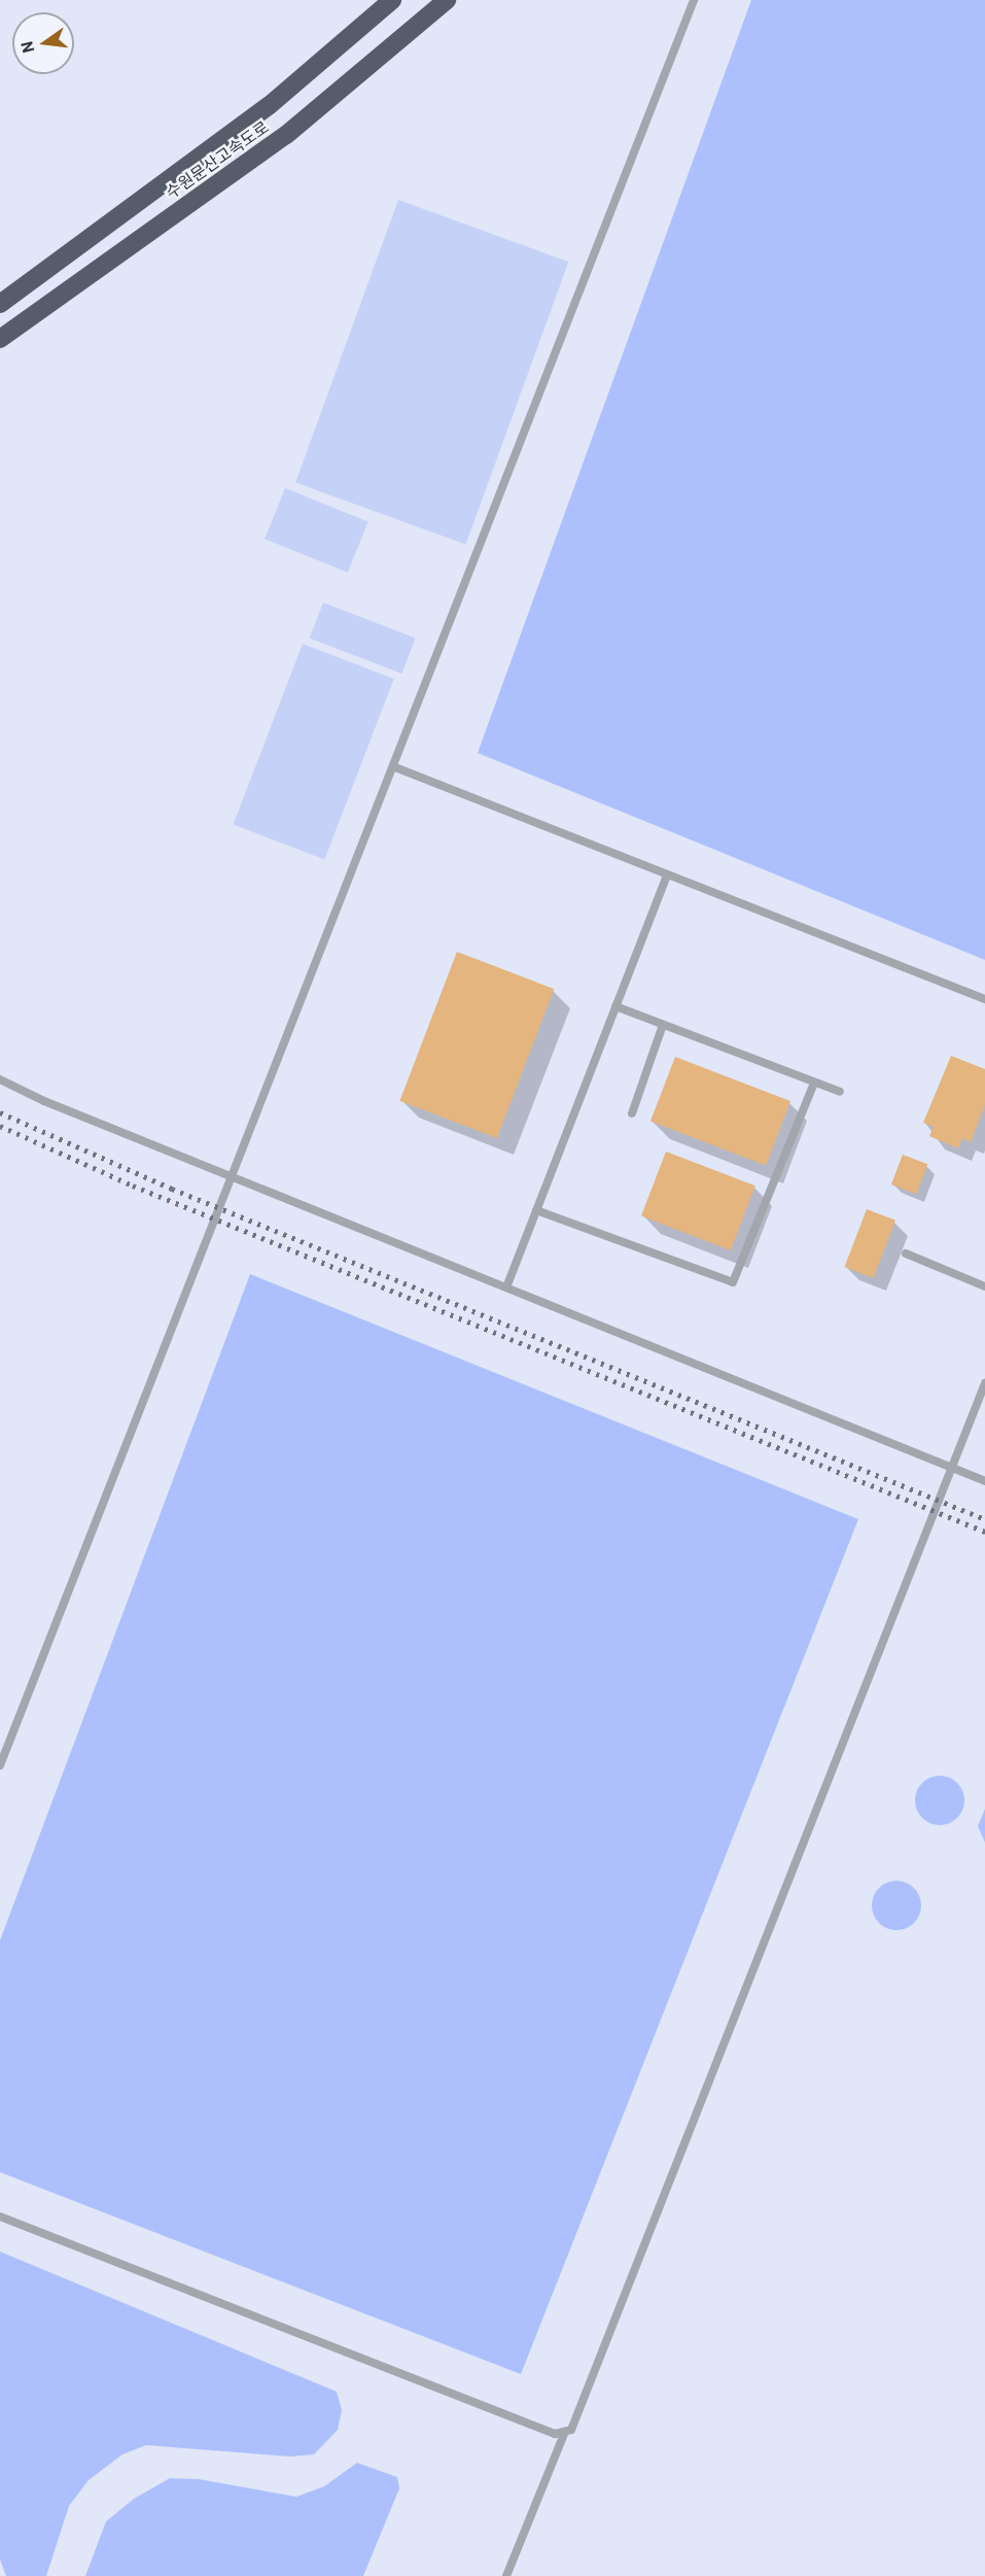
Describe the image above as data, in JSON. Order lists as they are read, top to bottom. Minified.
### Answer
{"streets":{"highway":["수원문산고속도로"]},"north":"left"}
